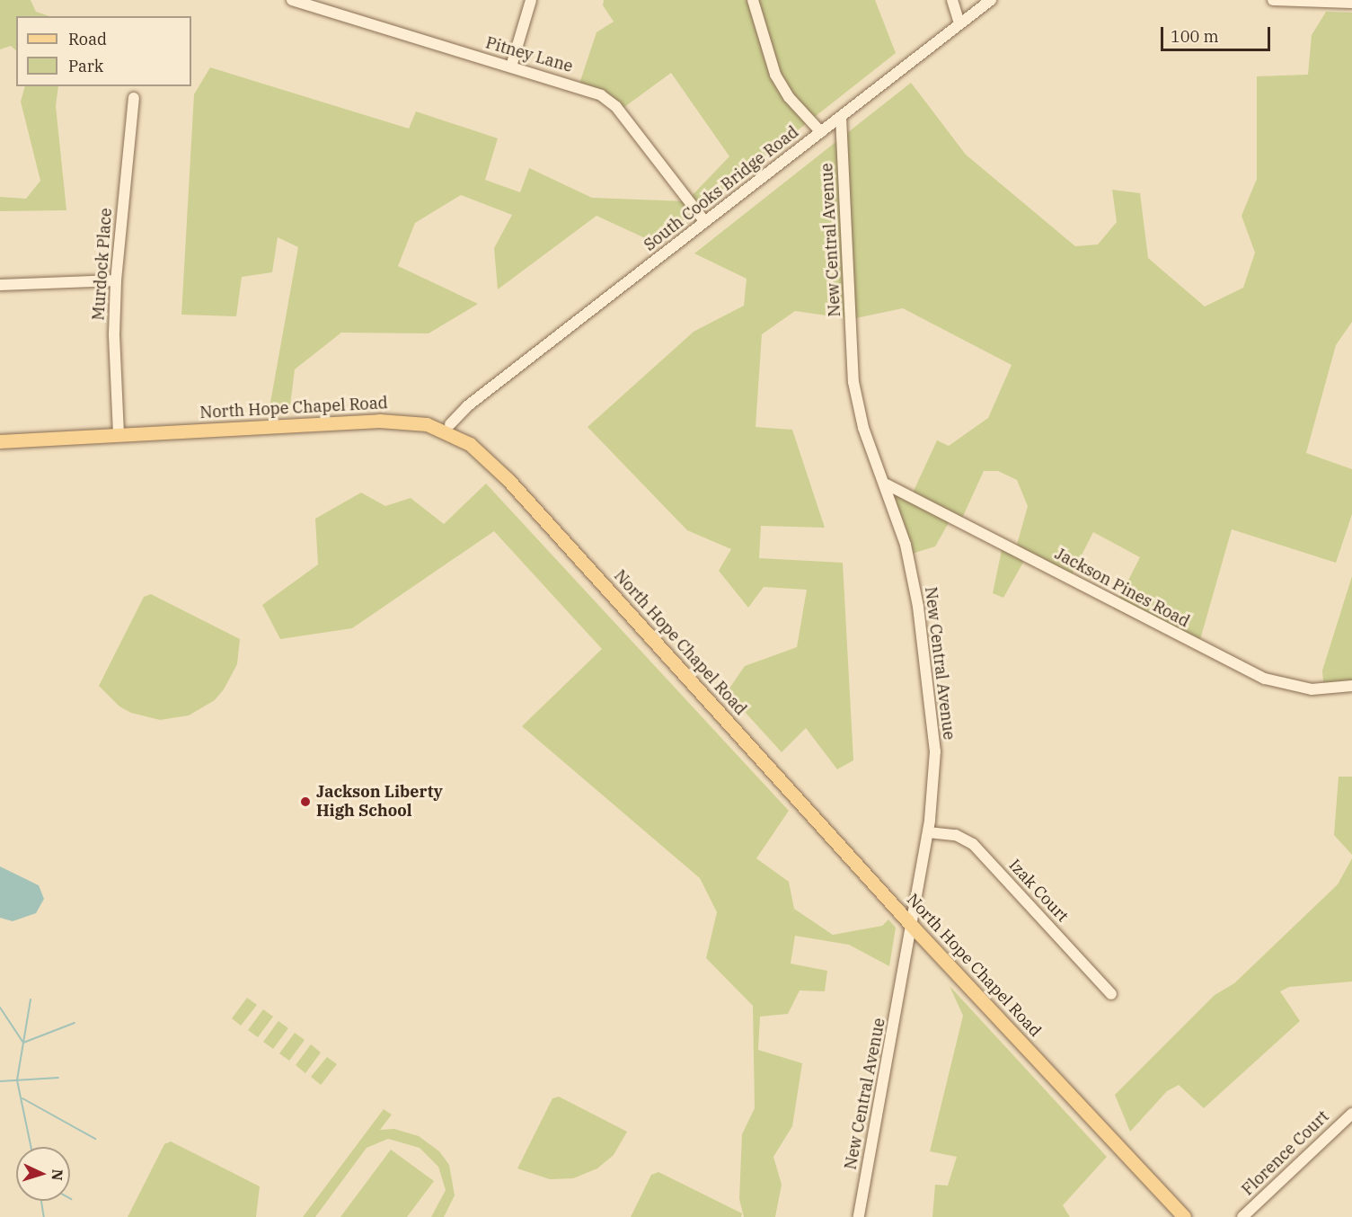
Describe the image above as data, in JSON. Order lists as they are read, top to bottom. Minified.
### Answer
{"streets":{"main road":["North Hope Chapel Road"],"street":["Pitney Lane","South Cooks Bridge Road","New Central Avenue","Murdock Place","Jackson Pines Road","Izak Court","Florence Court"]},"crossings":[["Pitney Lane","South Cooks Bridge Road"],["South Cooks Bridge Road","New Central Avenue"],["South Cooks Bridge Road","North Hope Chapel Road"],["New Central Avenue","North Hope Chapel Road"],["New Central Avenue","Jackson Pines Road"],["New Central Avenue","Izak Court"],["Murdock Place","North Hope Chapel Road"]],"places":["Jackson Liberty High School"],"legend":["Road","Park"],"scale_bar":"100 m","north":"right"}
